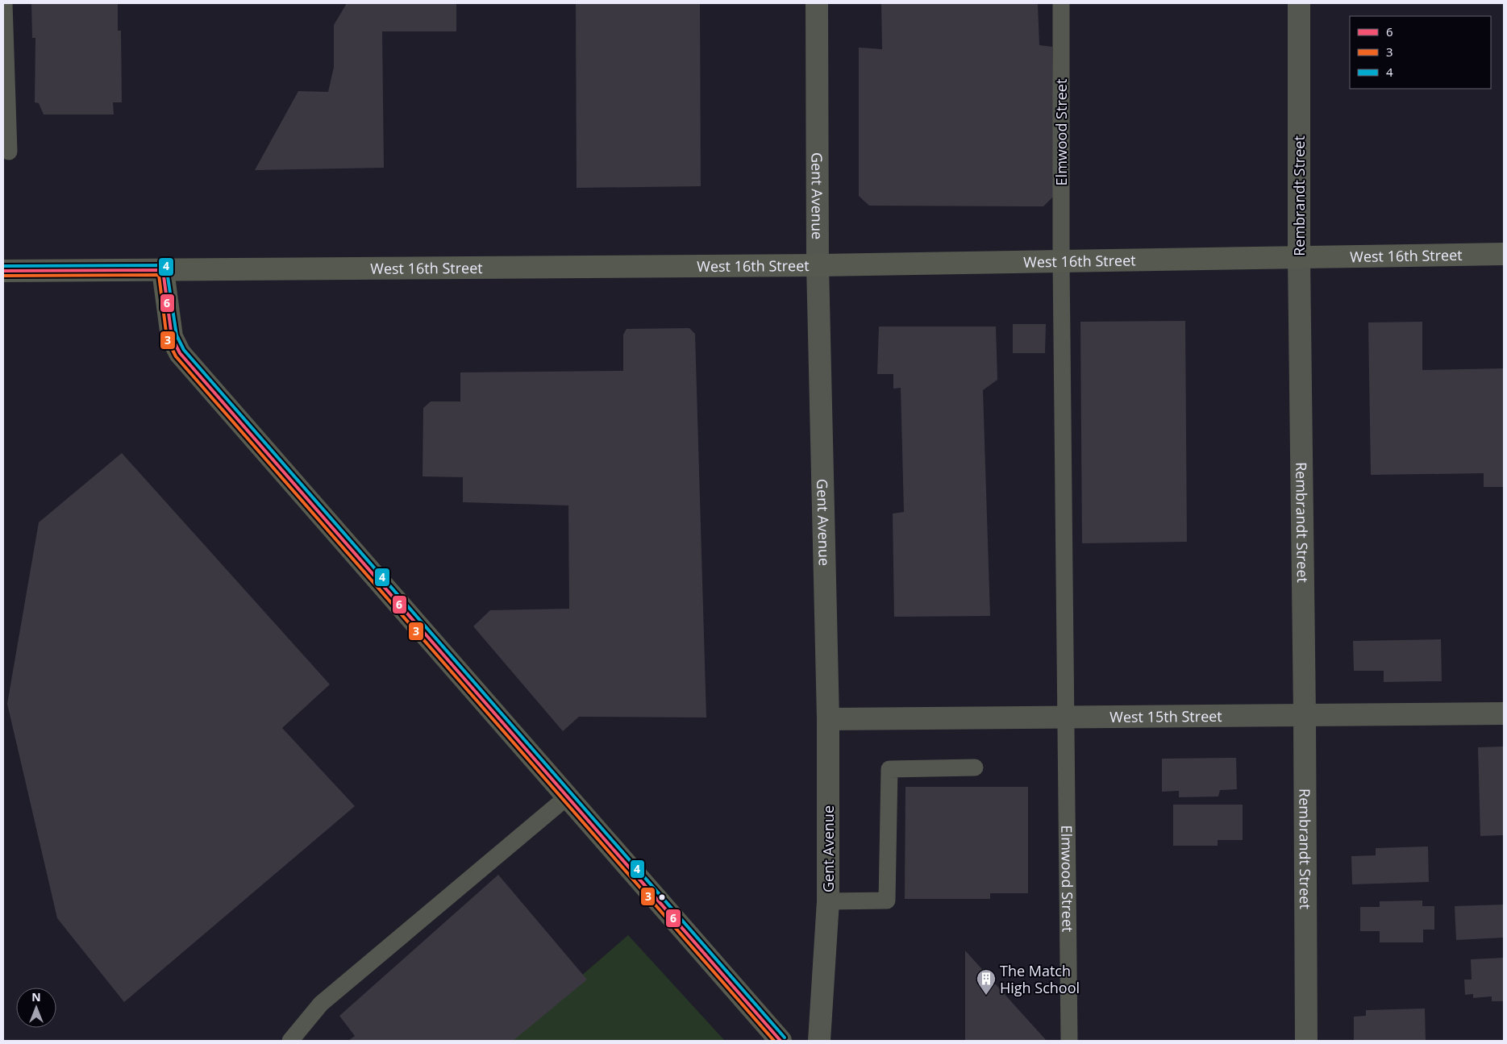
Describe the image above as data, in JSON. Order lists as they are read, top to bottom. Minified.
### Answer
{"streets":{"main road":["West 16th Street"],"street":["Gent Avenue","Rembrandt Street","West 15th Street"],"lane":["Elmwood Street"]},"crossings":[["Elmwood Street","West 16th Street"],["Elmwood Street","West 15th Street"],["Gent Avenue","West 16th Street"],["Gent Avenue","West 15th Street"],["Rembrandt Street","West 16th Street"],["Rembrandt Street","West 15th Street"]],"places":{"building":["The Match High School"]},"lines":["transit line 4","transit line 6","transit line 3"],"legend":["6","3","4"],"north":"top"}
